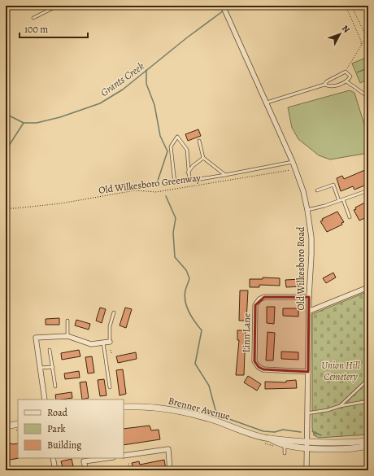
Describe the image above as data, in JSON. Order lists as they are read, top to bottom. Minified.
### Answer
{"streets":{"street":["Old Wilkesboro Road","Linn Lane","Brenner Avenue"],"path":["Old Wilkesboro Greenway"]},"crossings":[["Old Wilkesboro Greenway","Old Wilkesboro Road"],["Old Wilkesboro Road","Linn Lane"],["Old Wilkesboro Road","Brenner Avenue"]],"water":["Grants Creek"],"parks":["Union Hill Cemetery"],"legend":["Road","Park","Building"],"scale_bar":"100 m","north":"top right"}
